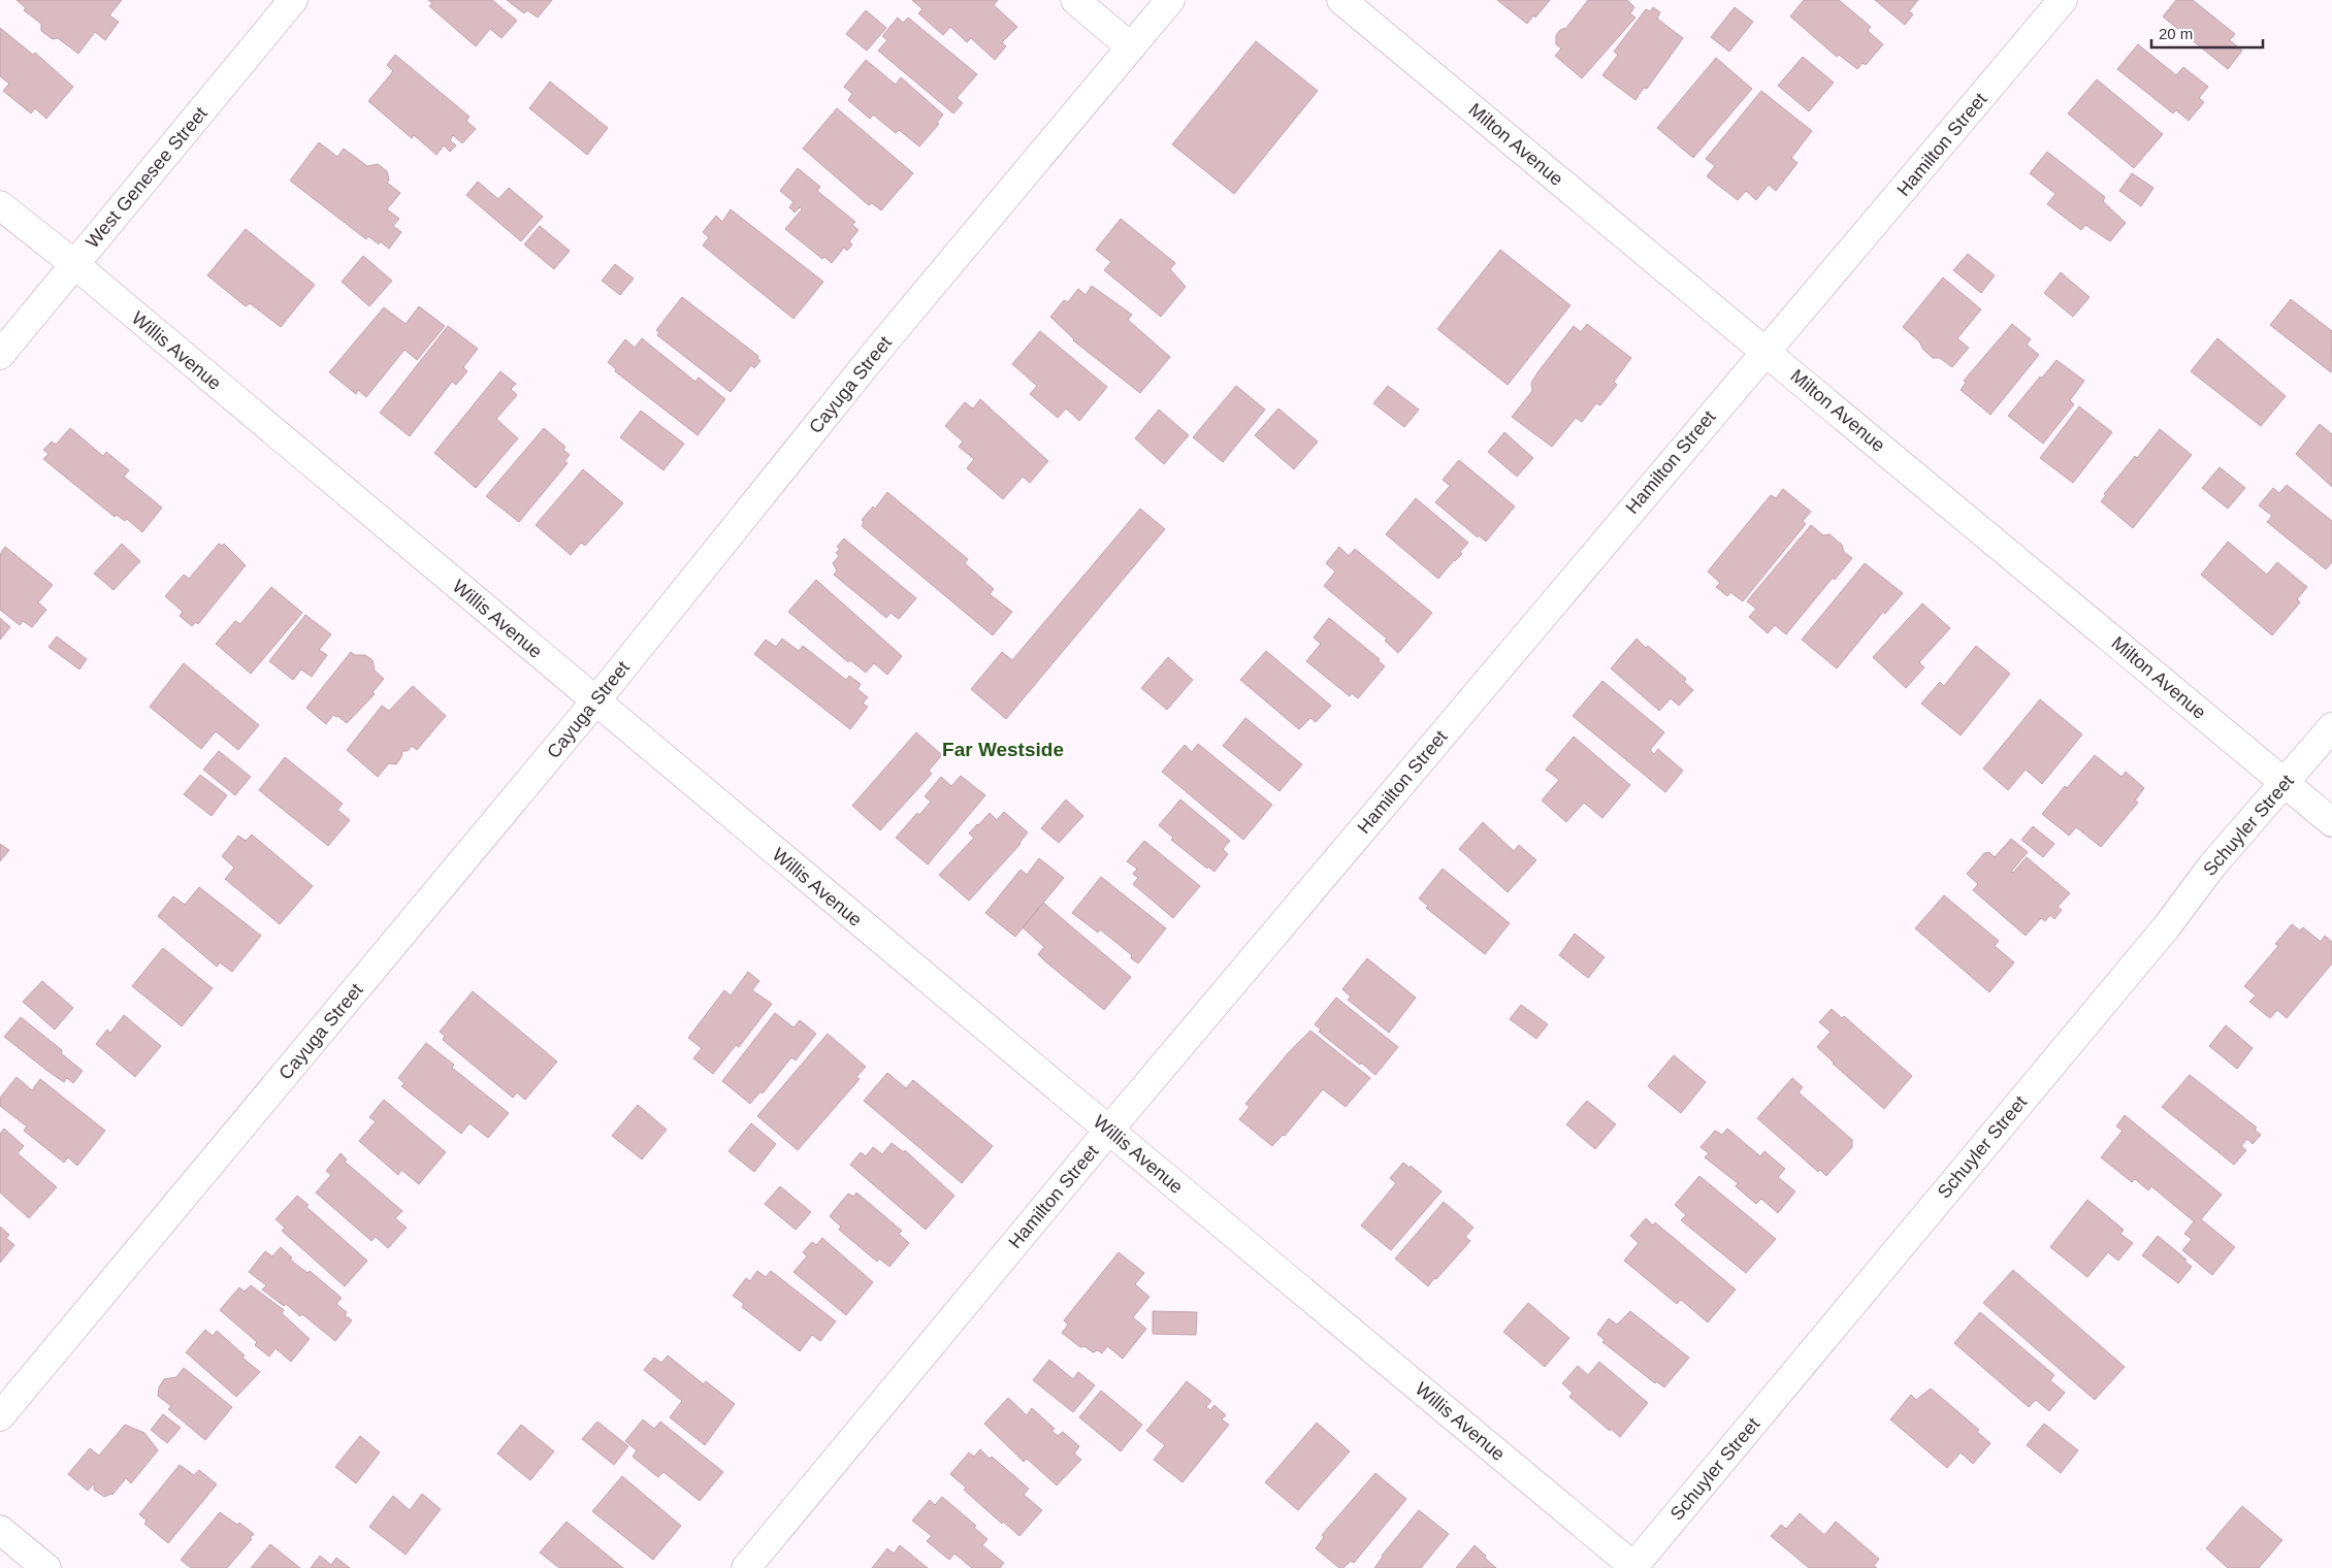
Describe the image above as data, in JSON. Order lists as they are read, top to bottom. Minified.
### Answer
{"streets":{"street":["Milton Avenue","Hamilton Street","West Genesee Street","Willis Avenue","Cayuga Street","Schuyler Street"]},"crossings":[["Milton Avenue","Hamilton Street"],["Milton Avenue","Schuyler Street"],["Hamilton Street","Willis Avenue"],["West Genesee Street","Willis Avenue"],["Willis Avenue","Cayuga Street"],["Willis Avenue","Schuyler Street"]],"districts":["Far Westside"],"scale_bar":"20 m"}
